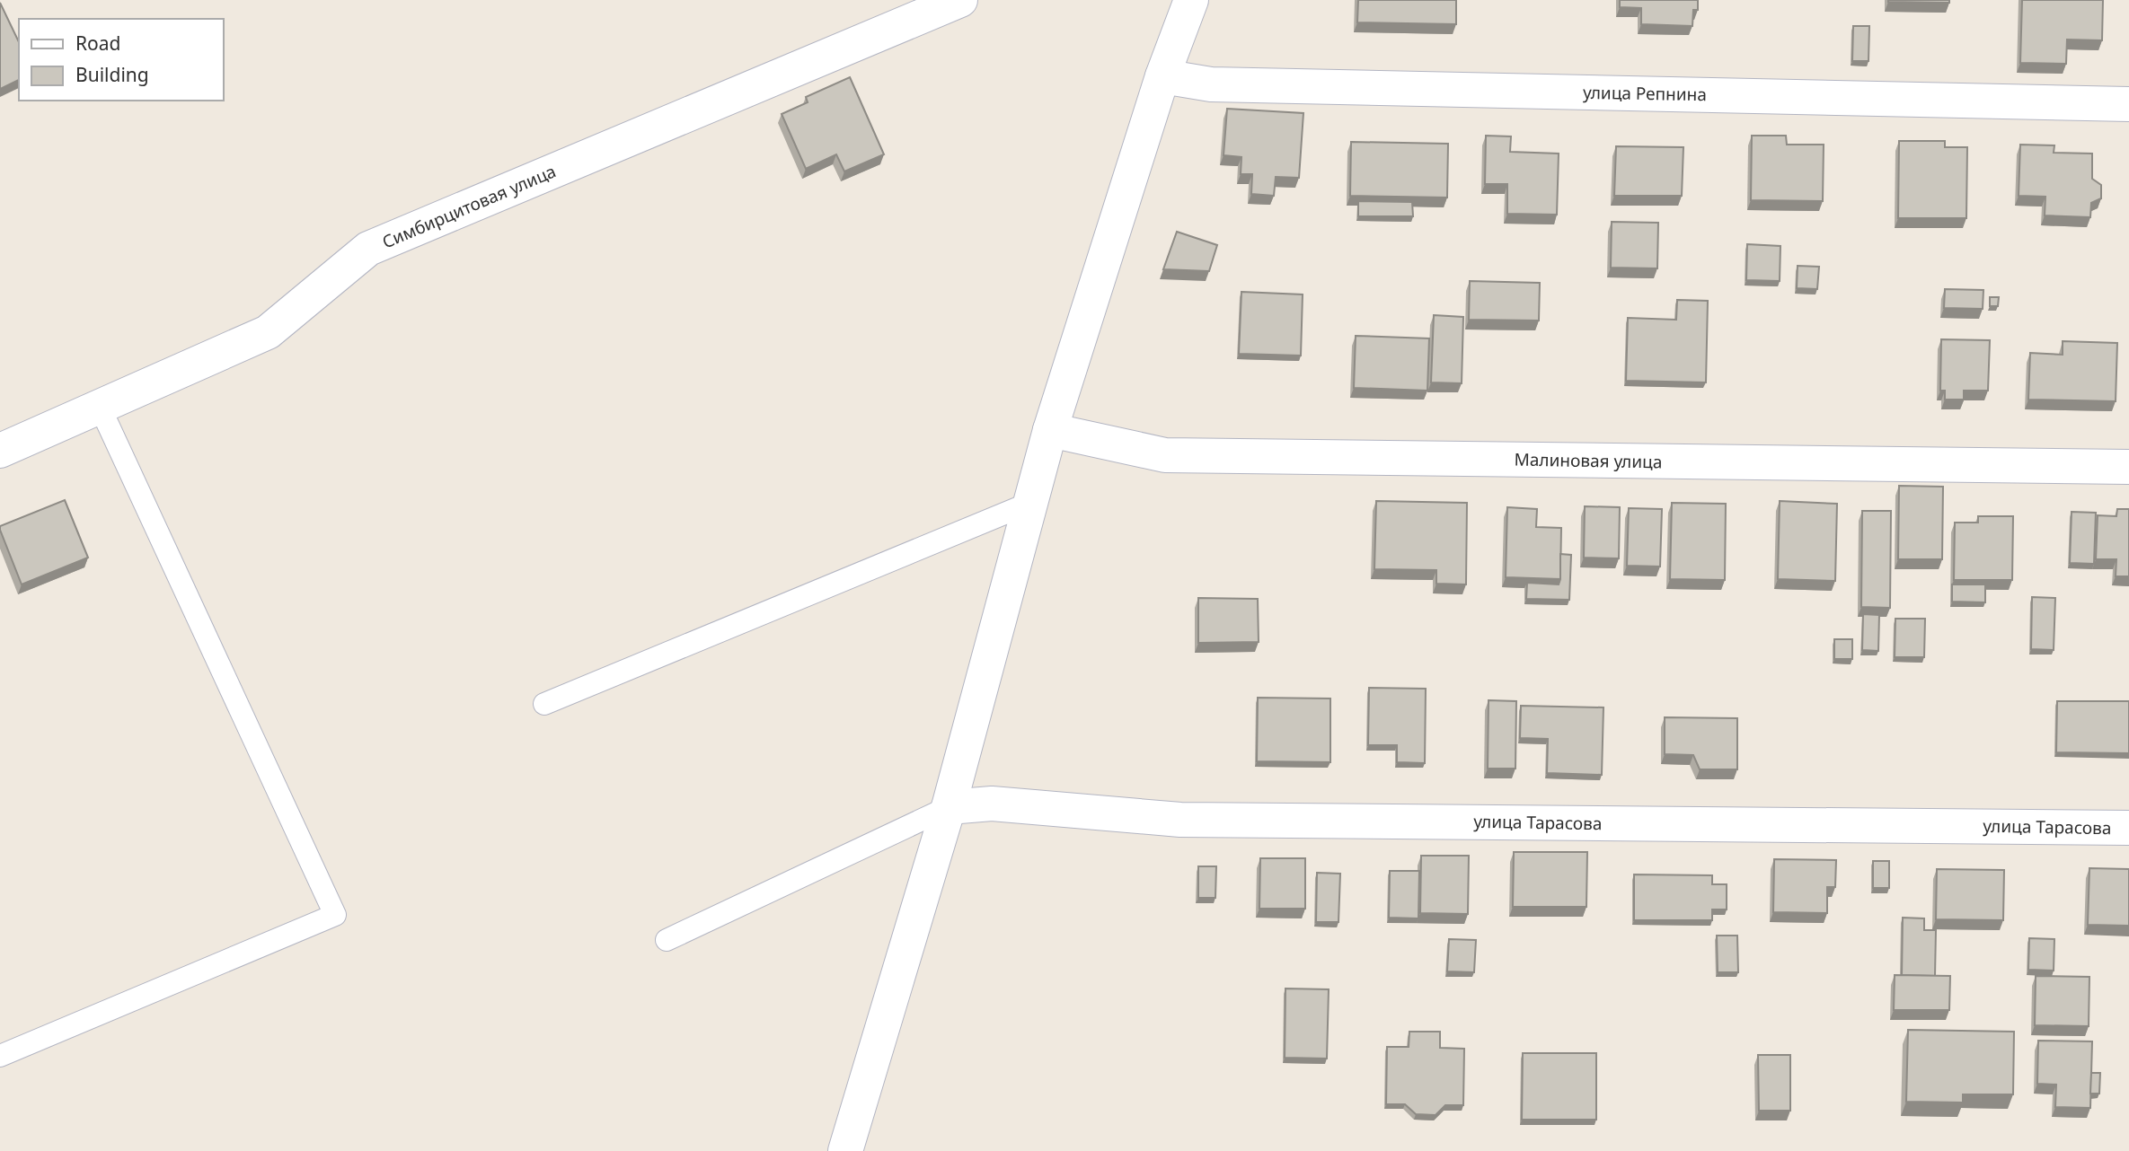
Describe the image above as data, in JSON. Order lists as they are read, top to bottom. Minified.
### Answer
{"streets":{"street":["улица Репнина","Симбирцитовая улица","Малиновая улица","улица Тарасова"]},"legend":["Road","Building"]}
